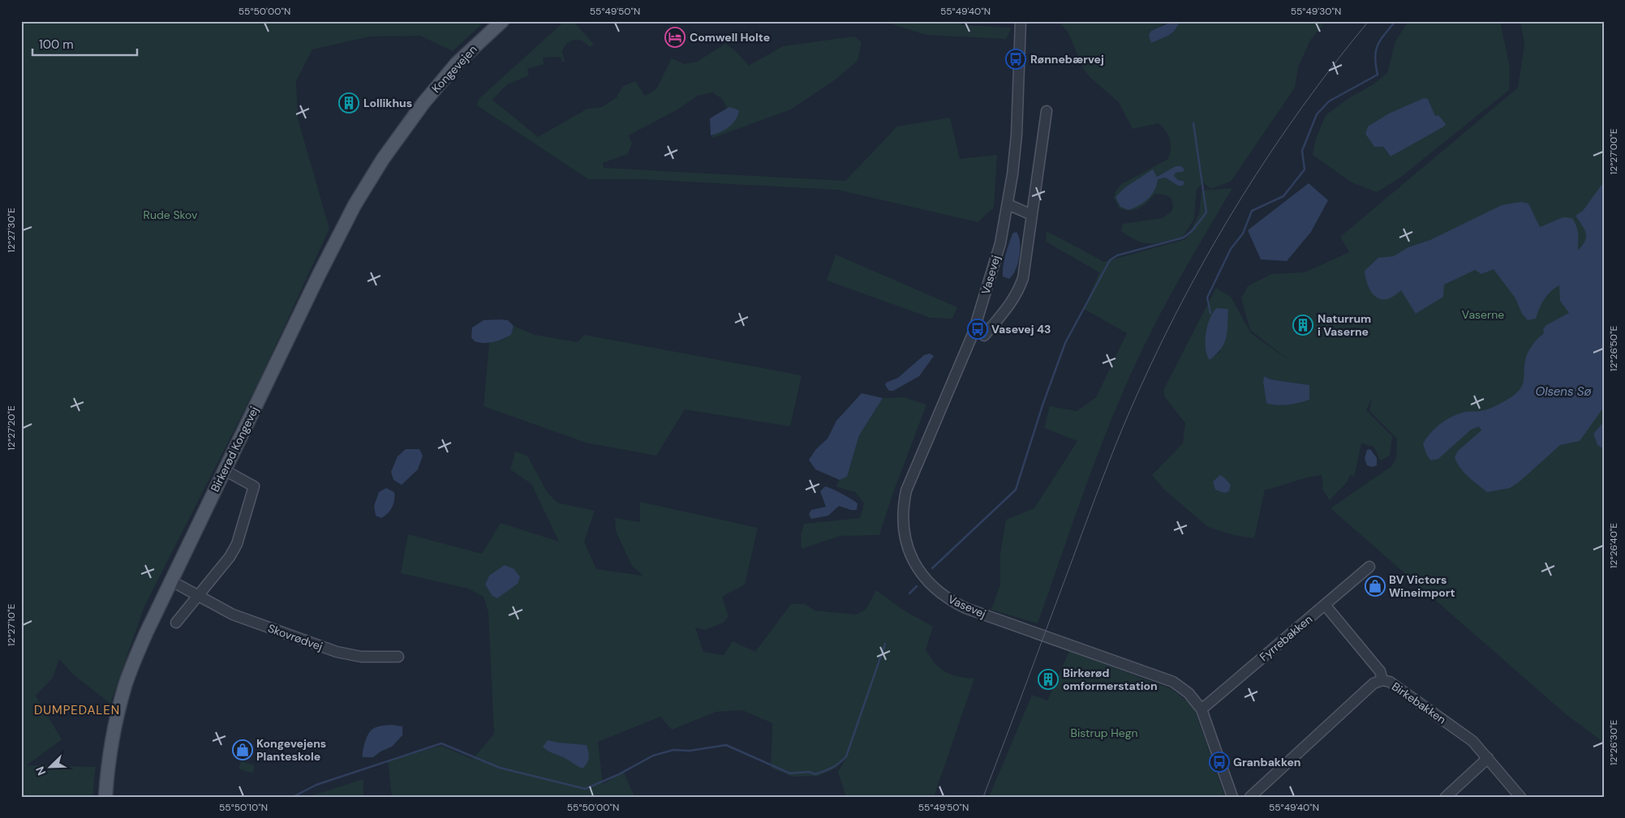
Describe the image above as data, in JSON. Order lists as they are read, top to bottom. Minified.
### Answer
{"streets":{"main road":["Kongevejen","Birkerød Kongevej"],"street":["Vasevej","Skovrødvej","Fyrrebakken","Birkebakken"]},"crossings":[["Kongevejen","Birkerød Kongevej"],["Vasevej","Fyrrebakken"],["Birkerød Kongevej","Skovrødvej"],["Fyrrebakken","Birkebakken"]],"districts":["DUMPEDALEN"],"water":["Olsens Sø"],"parks":["Rude Skov","Vaserne","Bistrup Hegn"],"places":{"hotel":["Comwell Holte"],"bus stop":["Rønnebærvej","Vasevej 43","Granbakken"],"building":["Lollikhus","Naturrum i Vaserne","Birkerød omformerstation"],"shop":["BV Victors Wineimport","Kongevejens Planteskole"]},"scale_bar":"100 m","north":"bottom left","coordinates":["55°50'00\"N","55°49'50\"N","55°49'40\"N","55°49'30\"N","12°27'00\"E","12°27'30\"E","12°26'50\"E","12°27'20\"E","12°26'40\"E","12°27'10\"E","12°26'30\"E","55°50'10\"N"]}
